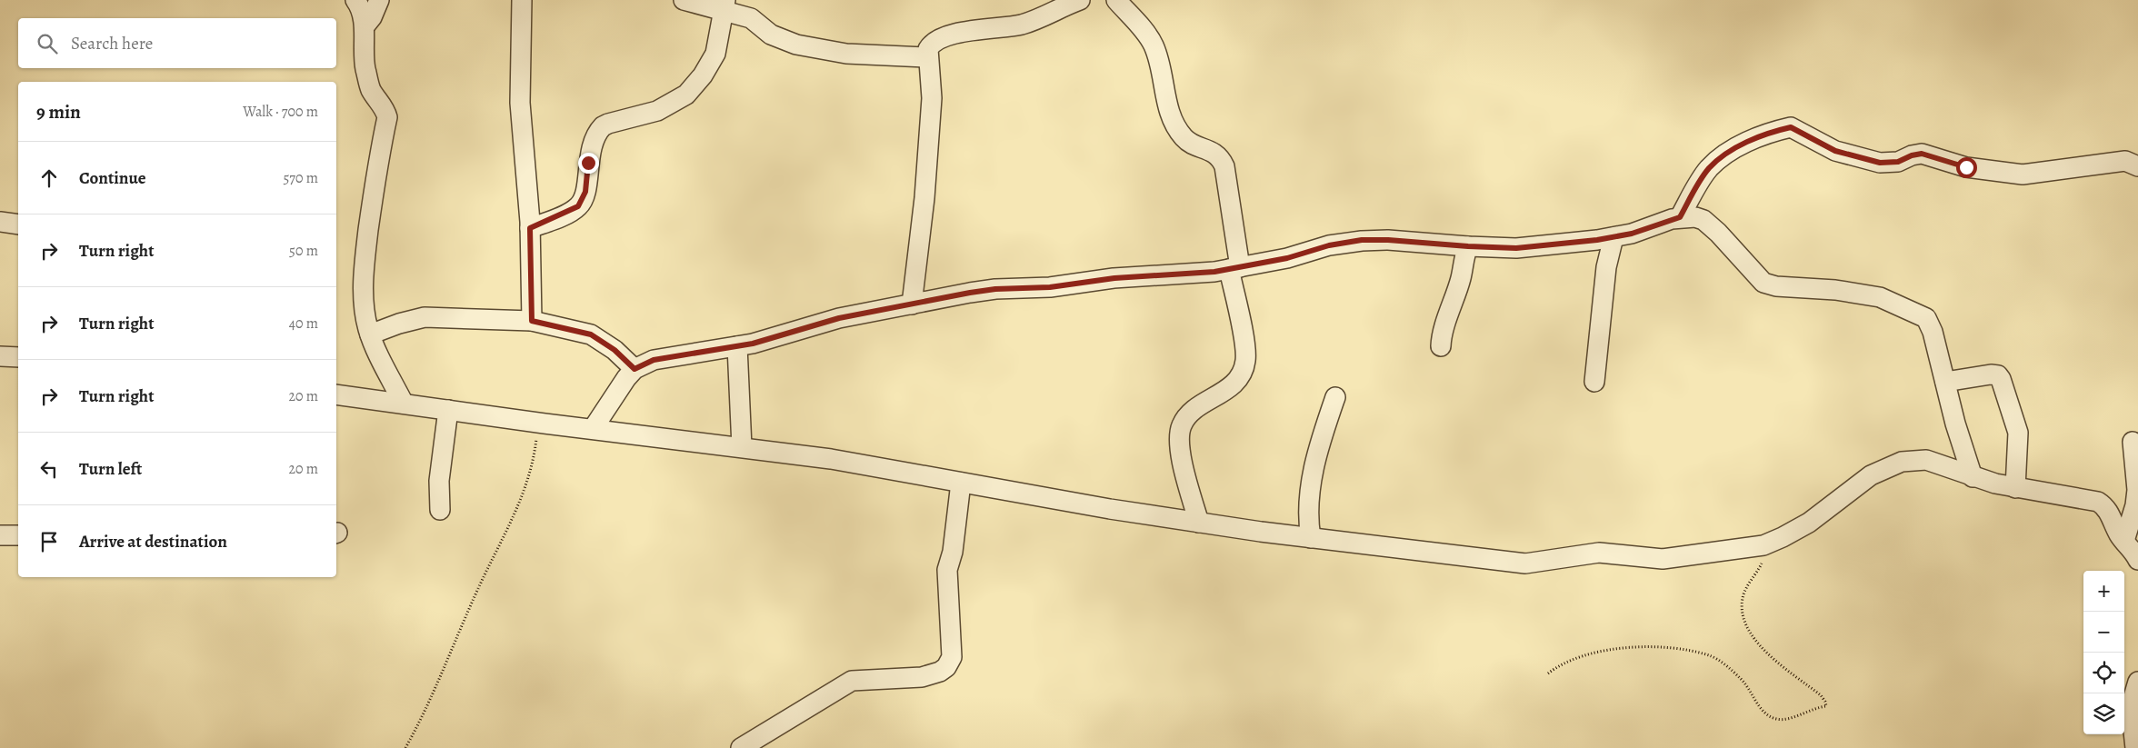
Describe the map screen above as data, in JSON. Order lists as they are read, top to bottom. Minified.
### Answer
{"page":{"search":"Search here","heading":["9 min","Walk · 700 m"],"list":[["Continue","570 m"],["Turn right","50 m"],["Turn right","40 m"],["Turn right","20 m"],["Turn left","20 m"],"Arrive at destination"],"map_buttons":["+","−"]}}
